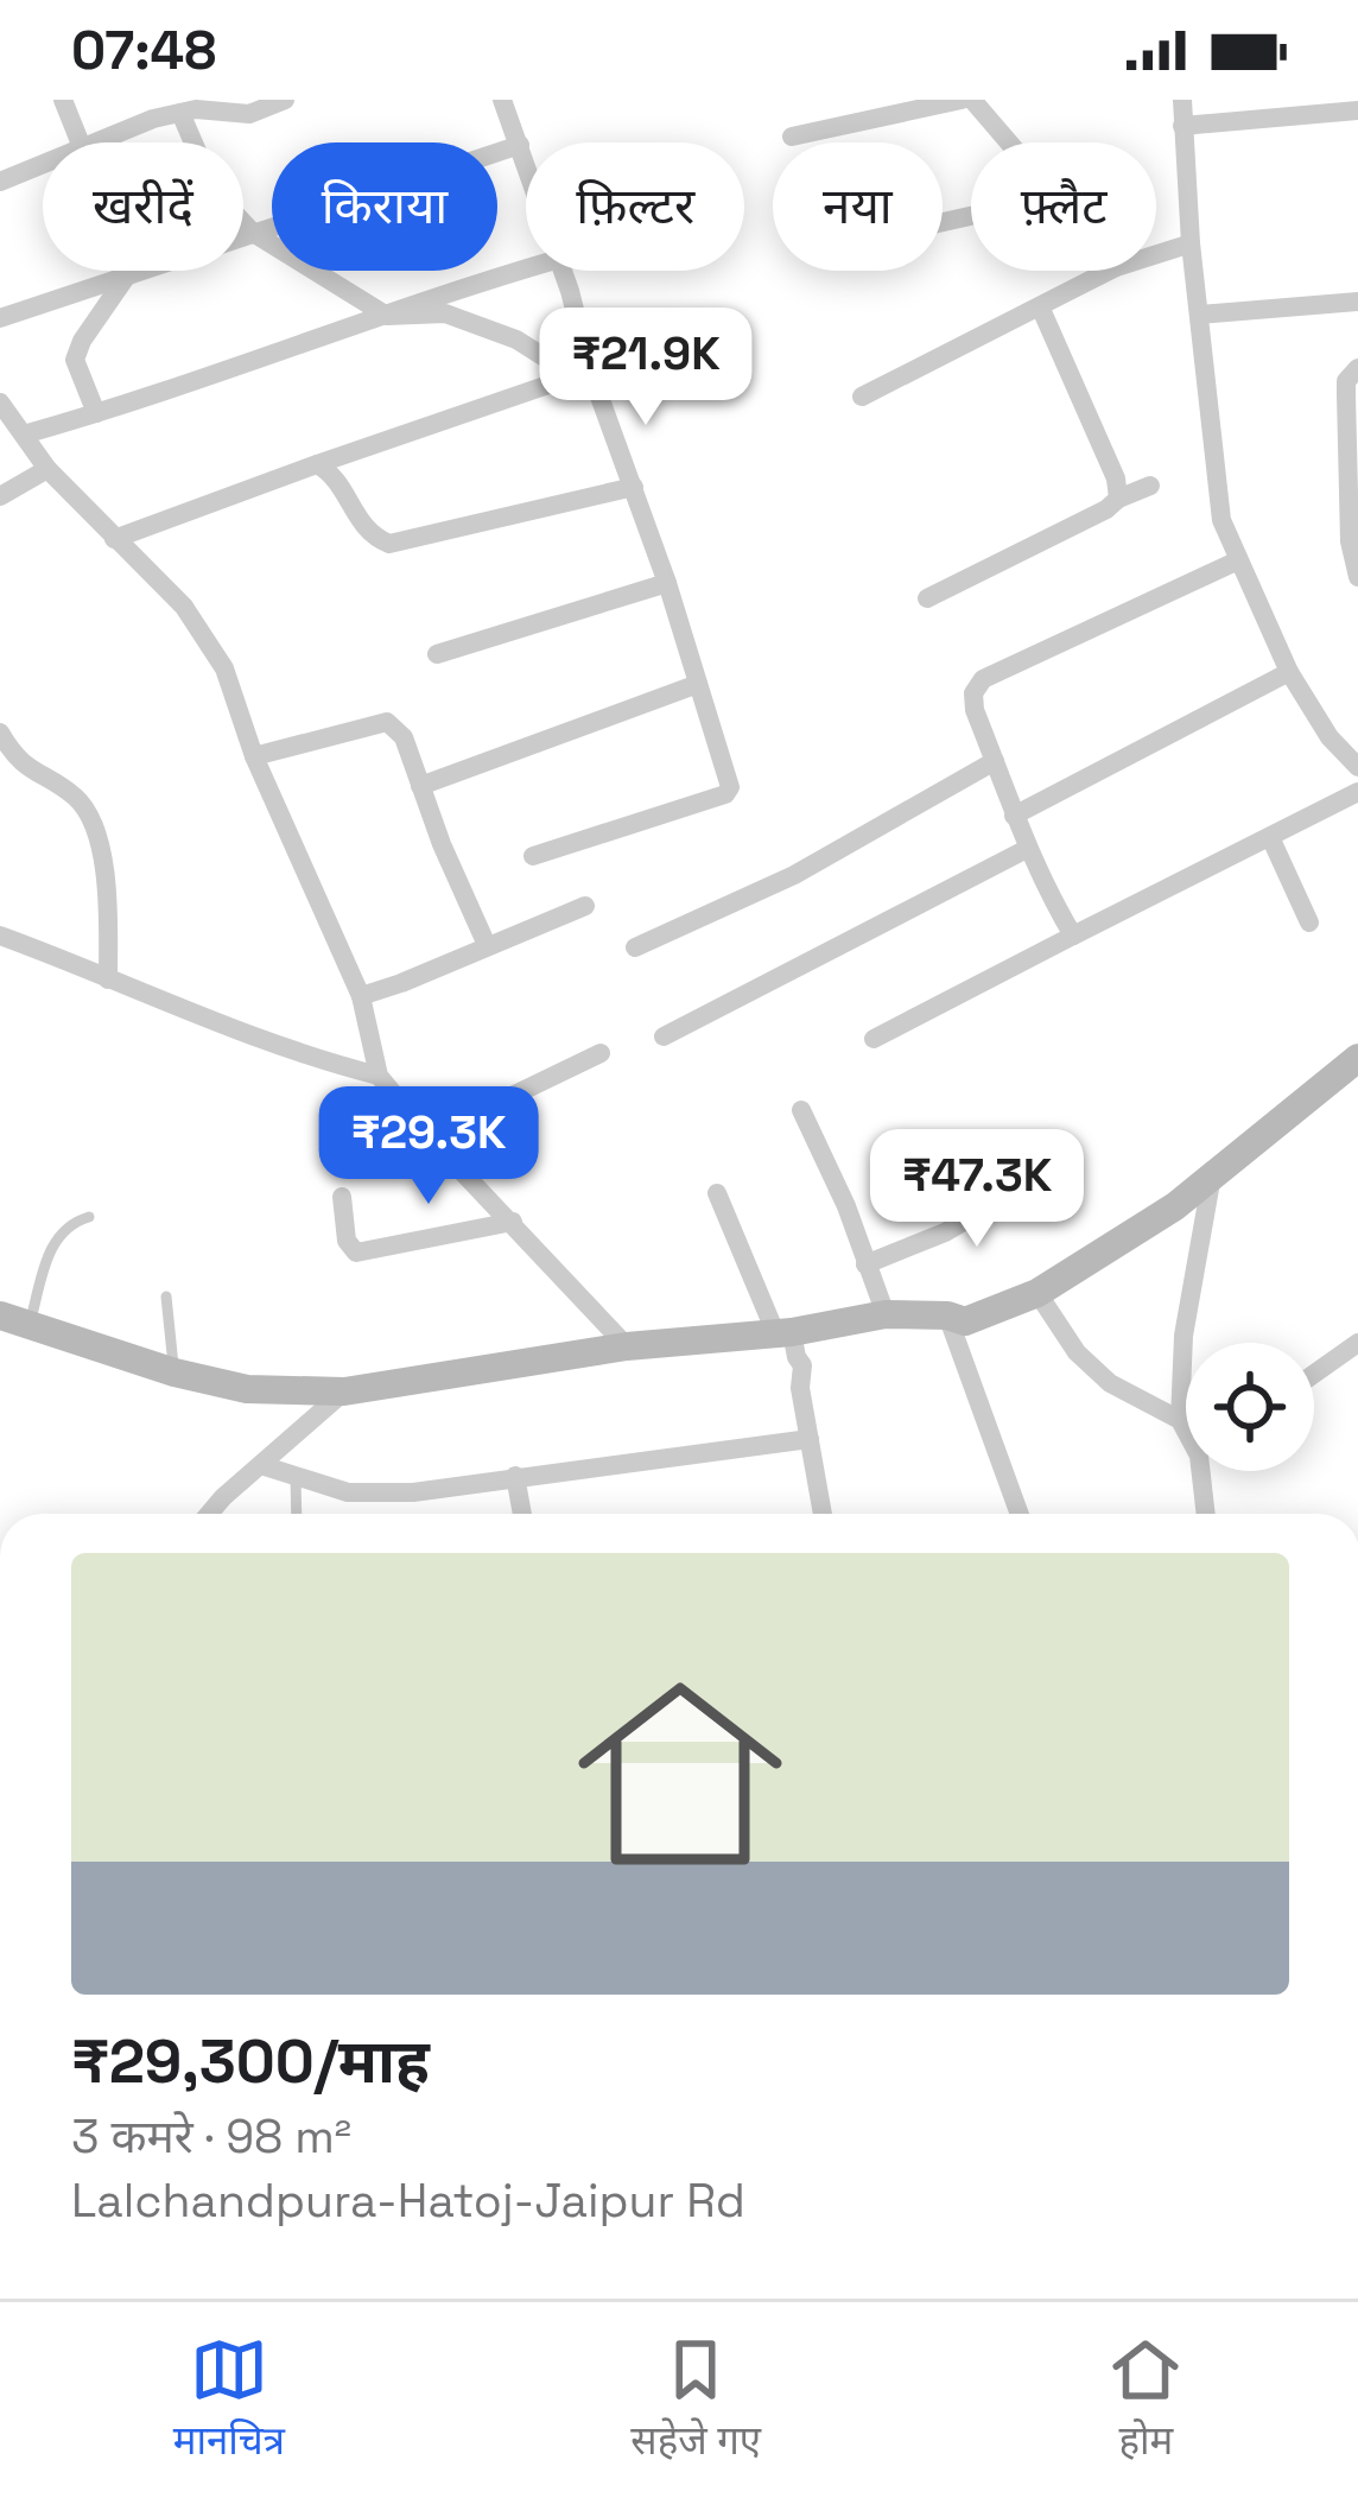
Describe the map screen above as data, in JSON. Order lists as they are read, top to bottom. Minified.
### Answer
{"page":{"status":"07:48","chip":["खरीदें","किराया","फ़िल्टर","नया","फ़्लैट"],"price":["₹21.9K","₹29.3K","₹47.3K"],"list":[{"name":"₹29,300/माह","note":"3 कमरे · 98 m² · Lalchandpura-Hatoj-Jaipur Rd"}],"tabs":["मानचित्र","सहेजे गए","होम"]}}
